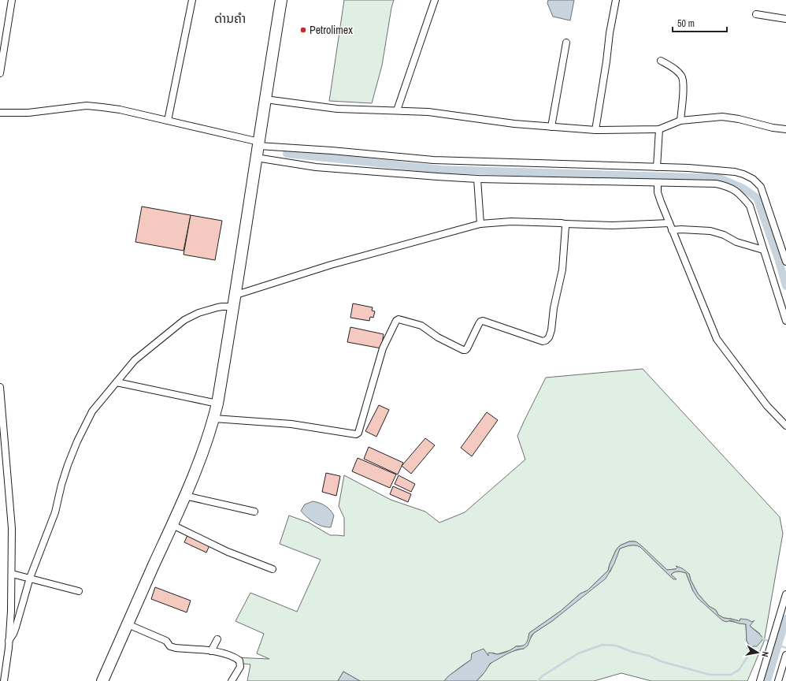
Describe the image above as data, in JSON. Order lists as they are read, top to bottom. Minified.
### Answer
{"districts":["ດ່ານຄໍາ"],"places":["Petrolimex"],"scale_bar":"50 m","north":"right"}
